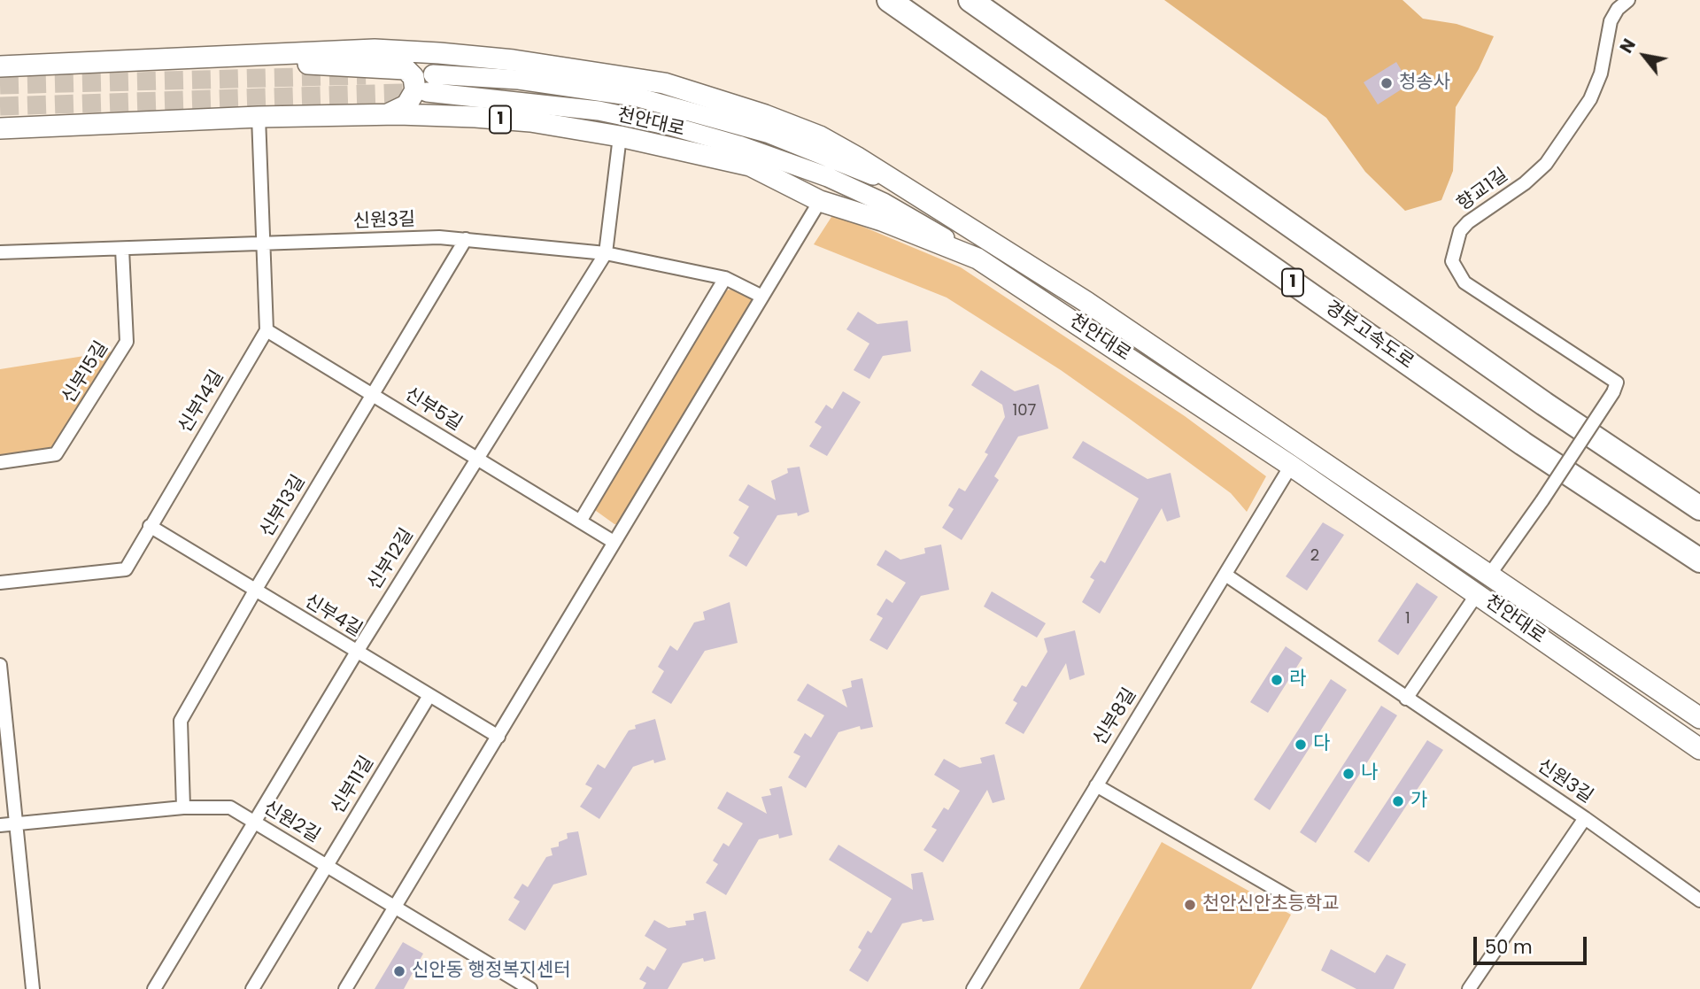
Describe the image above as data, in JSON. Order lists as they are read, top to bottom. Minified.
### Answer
{"streets":{"highway":["1","경부고속도로"],"main road":["천안대로"],"street":["향교1길","신원3길","신부15길","신부14길","신부5길","신부13길","신부12길","신부4길","신부8길","신부11길","신원2길"]},"crossings":[["1","천안대로"],["1","신부12길"],["천안대로","향교1길"],["천안대로","신부8길"],["신원3길","신부15길"],["신원3길","신부13길"],["신원3길","신부12길"],["신원3길","신부8길"],["신부14길","신부5길"],["신부14길","신부4길"],["신부5길","신부13길"],["신부5길","신부12길"],["신부13길","신부4길"],["신부13길","신원2길"],["신부12길","신부4길"],["신부12길","신원2길"],["신부4길","신부11길"],["신부11길","신원2길"]],"places":["청송사","라","다","나","가","천안신안초등학교","신안동 행정복지센터"],"house_numbers":["107","2","1"],"scale_bar":"50 m","north":"top left"}
